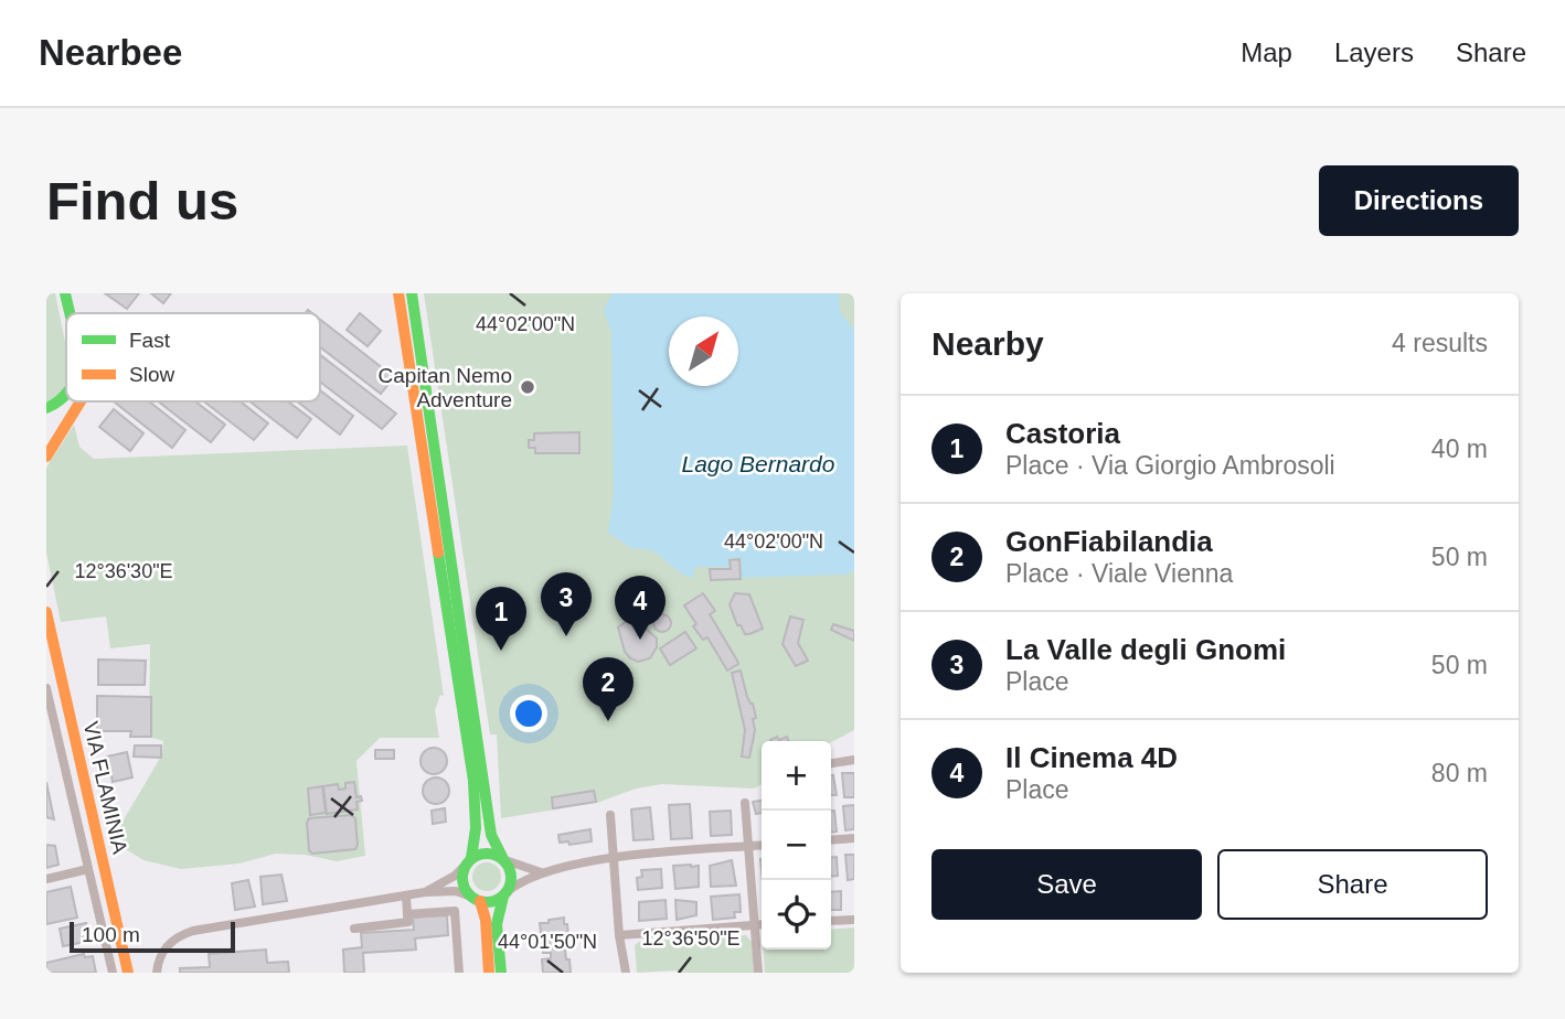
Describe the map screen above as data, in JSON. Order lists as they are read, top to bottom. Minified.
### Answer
{"streets":{"main road":["VIA FLAMINIA"]},"water":["Lago Bernardo"],"places":["Capitan Nemo Adventure"],"legend":["Fast","Slow"],"scale_bar":"100 m","north":"top right","page":{"header":"Nearbee","nav":["Map","Layers","Share"],"buttons":["Directions",["Save","Share"]],"title":"Find us","heading":["Nearby","4 results"],"list":[{"mark":"1","name":"Castoria","note":"Place · Via Giorgio Ambrosoli","value":"40 m"},{"mark":"2","name":"GonFiabilandia","note":"Place · Viale Vienna","value":"50 m"},{"mark":"3","name":"La Valle degli Gnomi","note":"Place","value":"50 m"},{"mark":"4","name":"Il Cinema 4D","note":"Place","value":"80 m"}],"pins":["3","4","1","2"],"map_buttons":["+","−"],"scale":"100 m"},"coordinates":["44°02'00\"N","12°36'30\"E","12°36'50\"E","44°01'50\"N"]}
